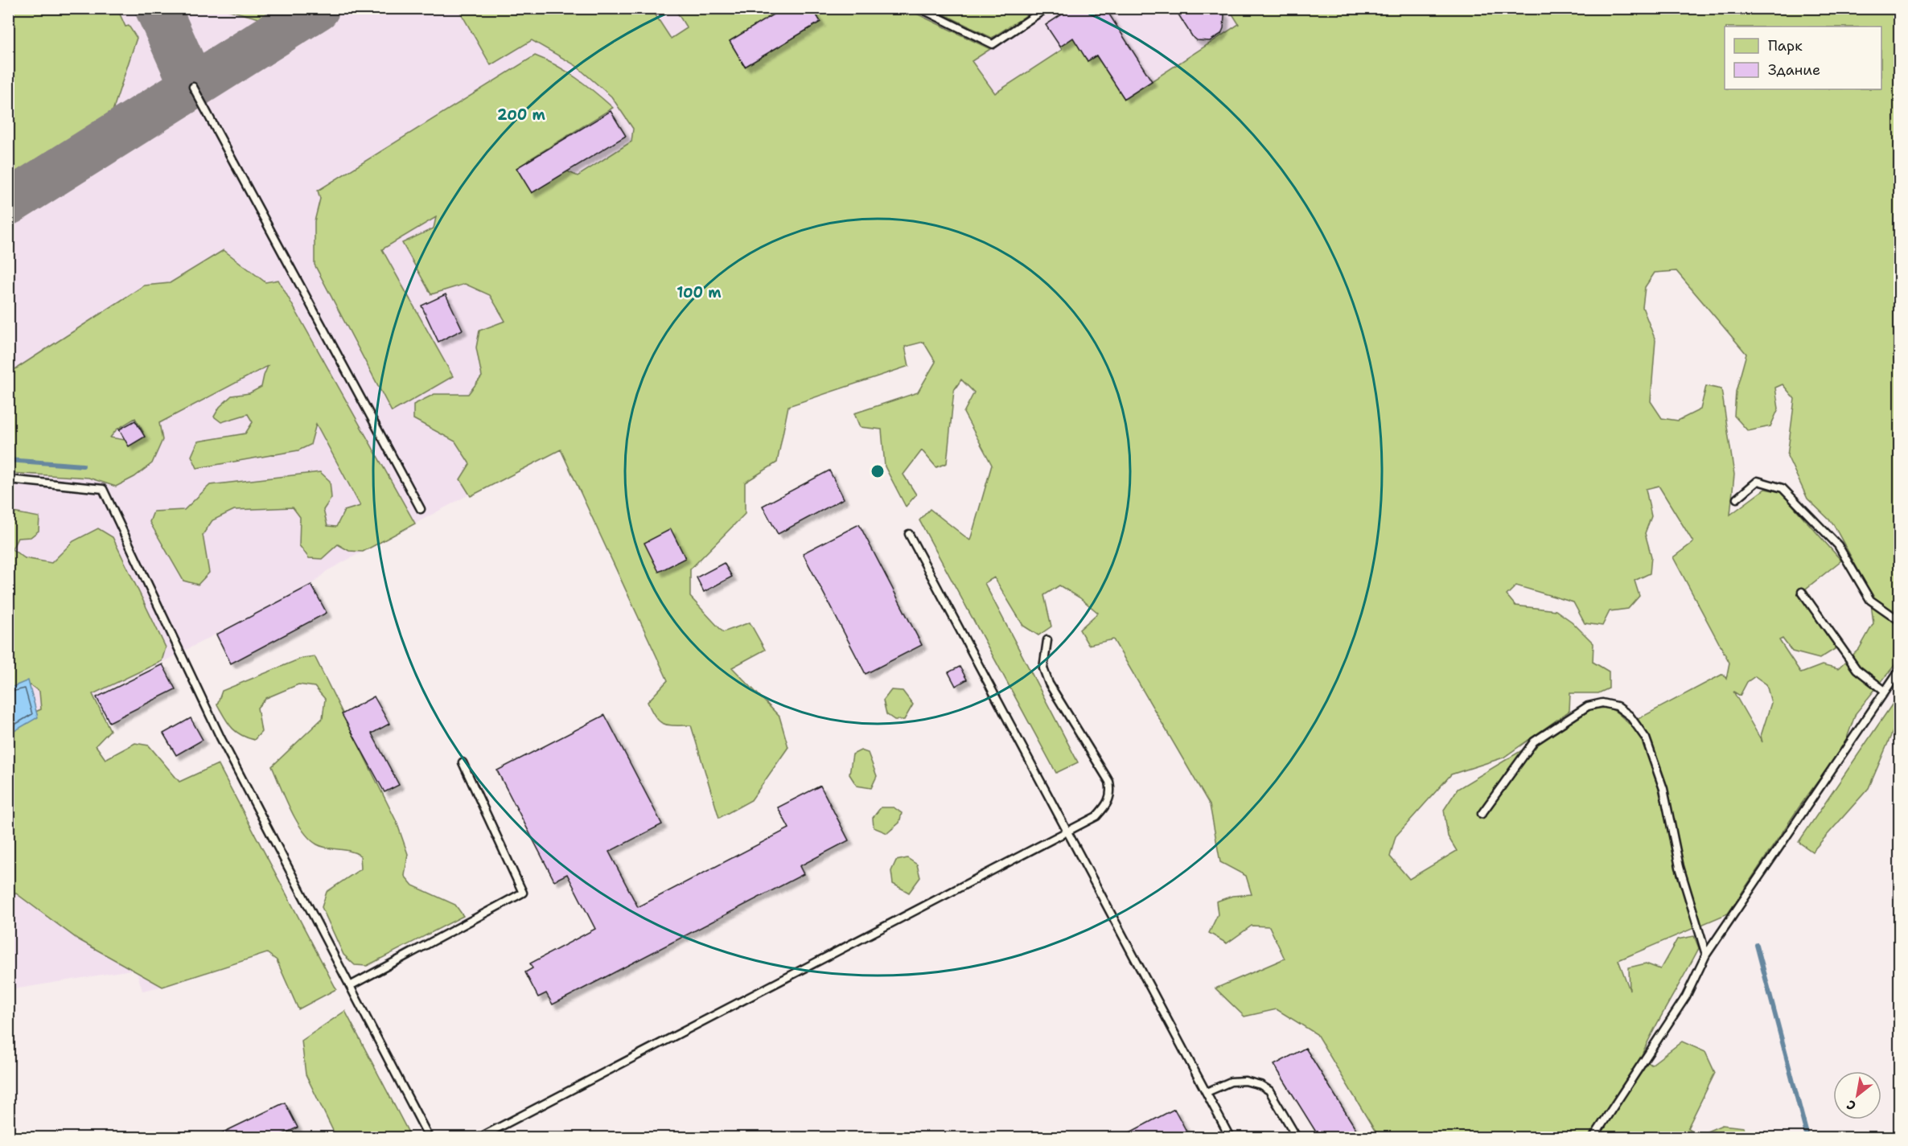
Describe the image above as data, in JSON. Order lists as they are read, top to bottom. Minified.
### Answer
{"legend":["Парк","Здание"],"north":"bottom left","rings":["200 m","100 m"]}
